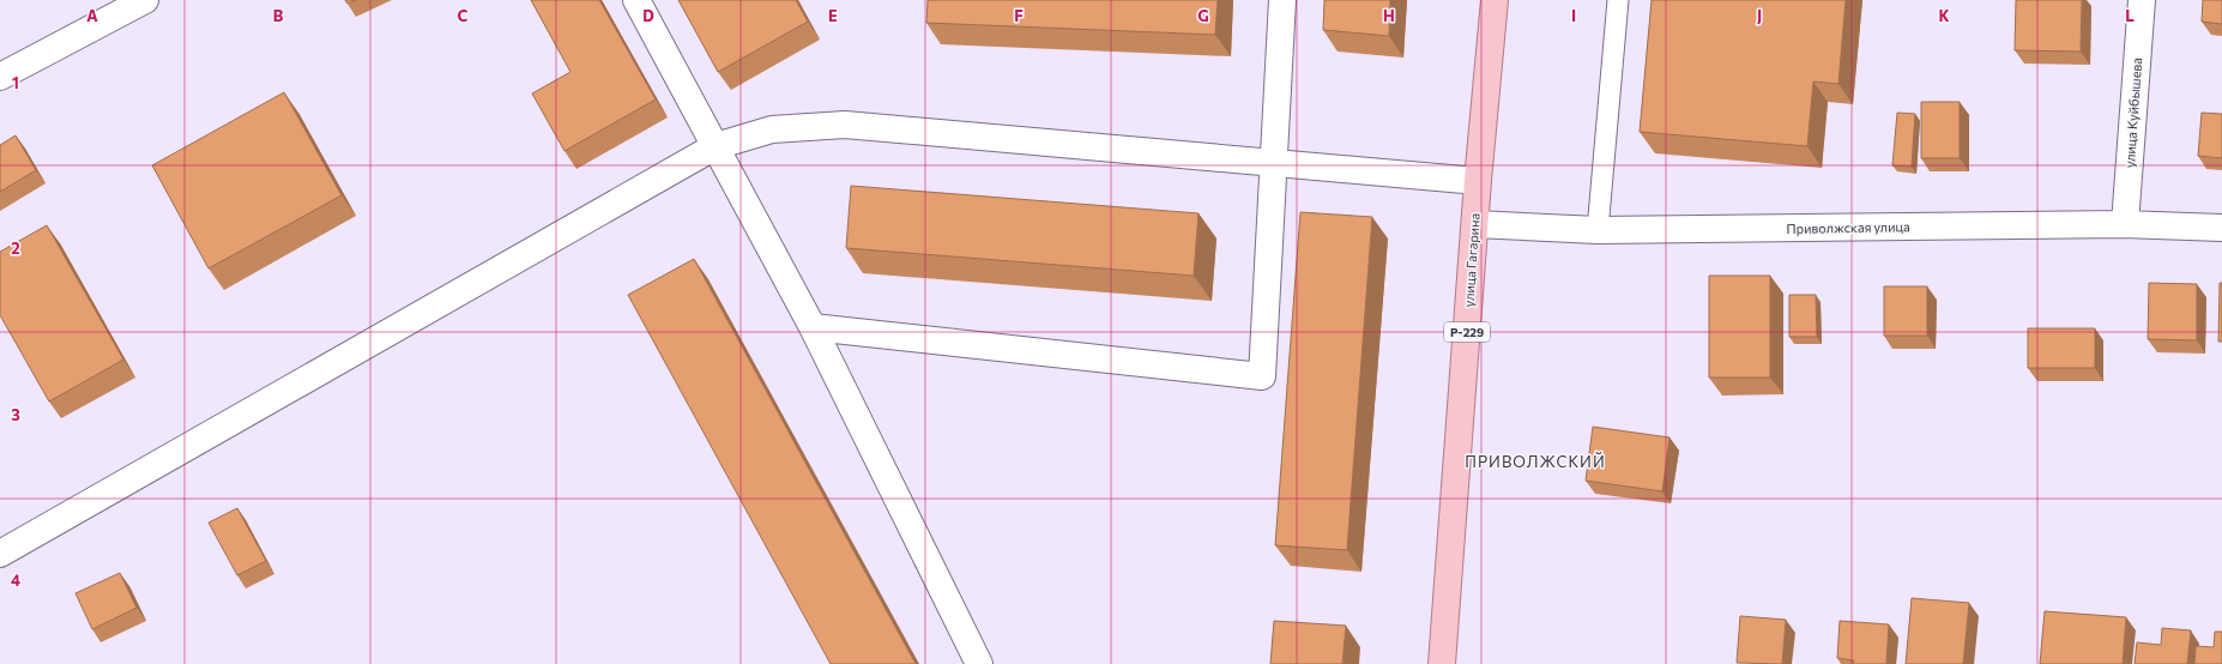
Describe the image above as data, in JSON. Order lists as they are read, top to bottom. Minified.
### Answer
{"streets":{"main road":["улица Гагарина","Р-229"],"street":["улица Куйбышева","Приволжская улица"]},"crossings":[["улица Куйбышева","Приволжская улица"],["Приволжская улица","улица Гагарина"]],"districts":["ПРИВОЛЖСКИЙ"],"grid":{"columns":["A","B","C","D","E","F","G","H","I","J","K","L"],"rows":["1","2","3","4"]}}
